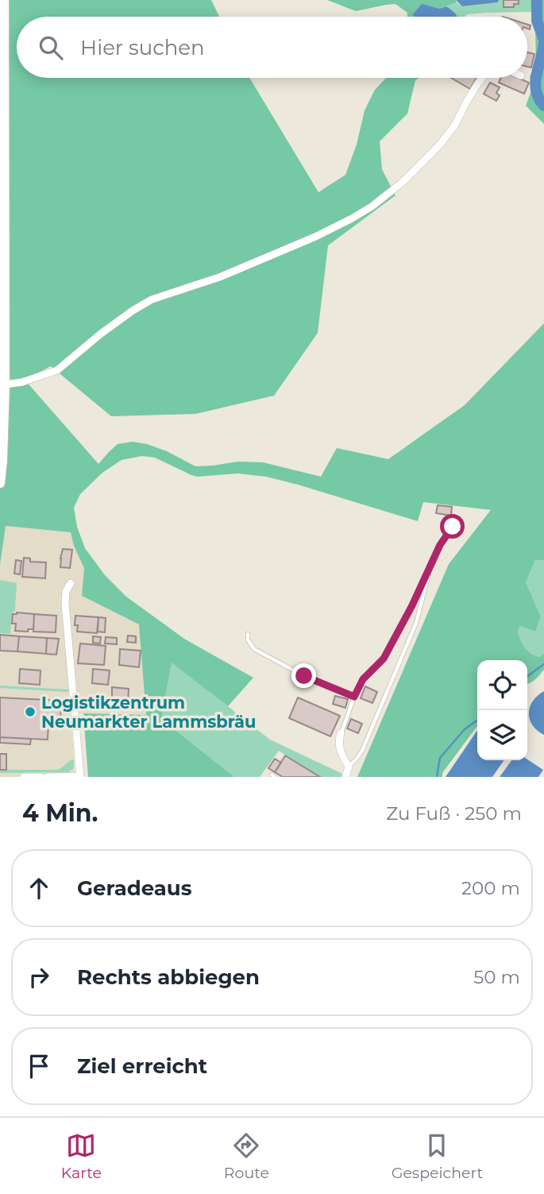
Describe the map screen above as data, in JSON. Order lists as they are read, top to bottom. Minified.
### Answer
{"places":["Logistikzentrum Neumarkter Lammsbräu"],"page":{"search":"Hier suchen","heading":["4 Min.","Zu Fuß · 250 m"],"list":[["Geradeaus","200 m"],["Rechts abbiegen","50 m"],"Ziel erreicht"],"nav":["Karte","Route","Gespeichert"]}}
